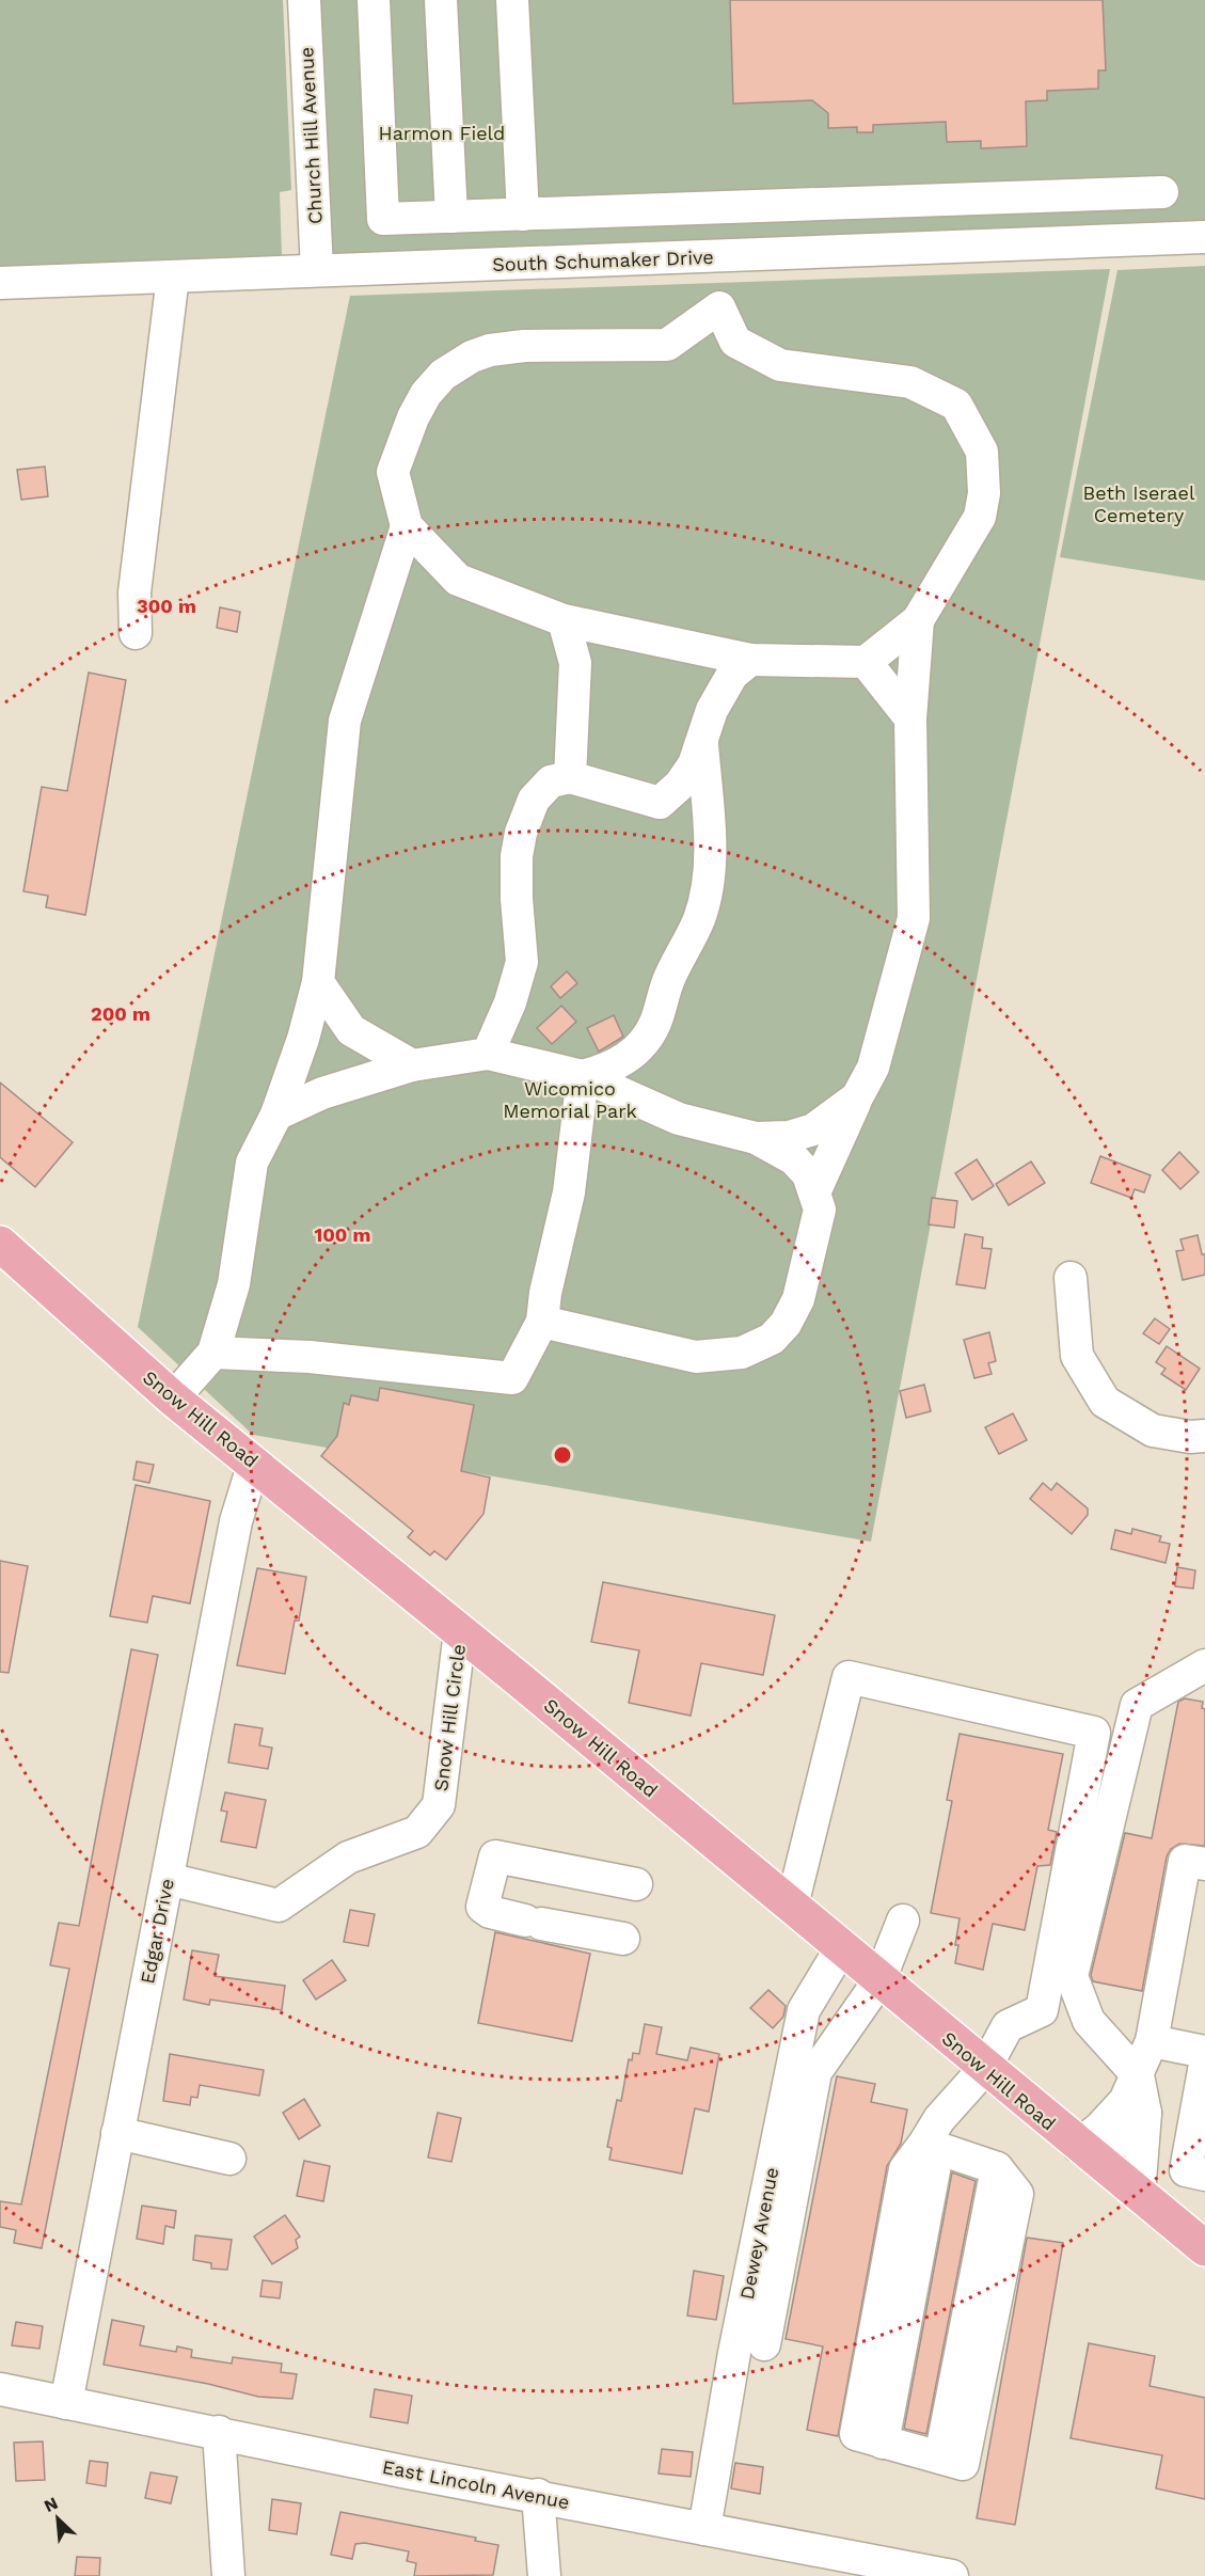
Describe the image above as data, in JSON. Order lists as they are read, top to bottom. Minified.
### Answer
{"streets":{"main road":["Snow Hill Road"],"street":["Church Hill Avenue","South Schumaker Drive","Snow Hill Circle","Edgar Drive","Dewey Avenue","East Lincoln Avenue"]},"crossings":[["Church Hill Avenue","South Schumaker Drive"],["Snow Hill Road","Snow Hill Circle"],["Snow Hill Road","Edgar Drive"],["Snow Hill Road","Dewey Avenue"],["Snow Hill Circle","Edgar Drive"],["Edgar Drive","East Lincoln Avenue"],["Dewey Avenue","East Lincoln Avenue"]],"parks":["Harmon Field","Beth Iserael Cemetery","Wicomico Memorial Park"],"north":"top left","rings":["300 m","200 m","100 m"]}
